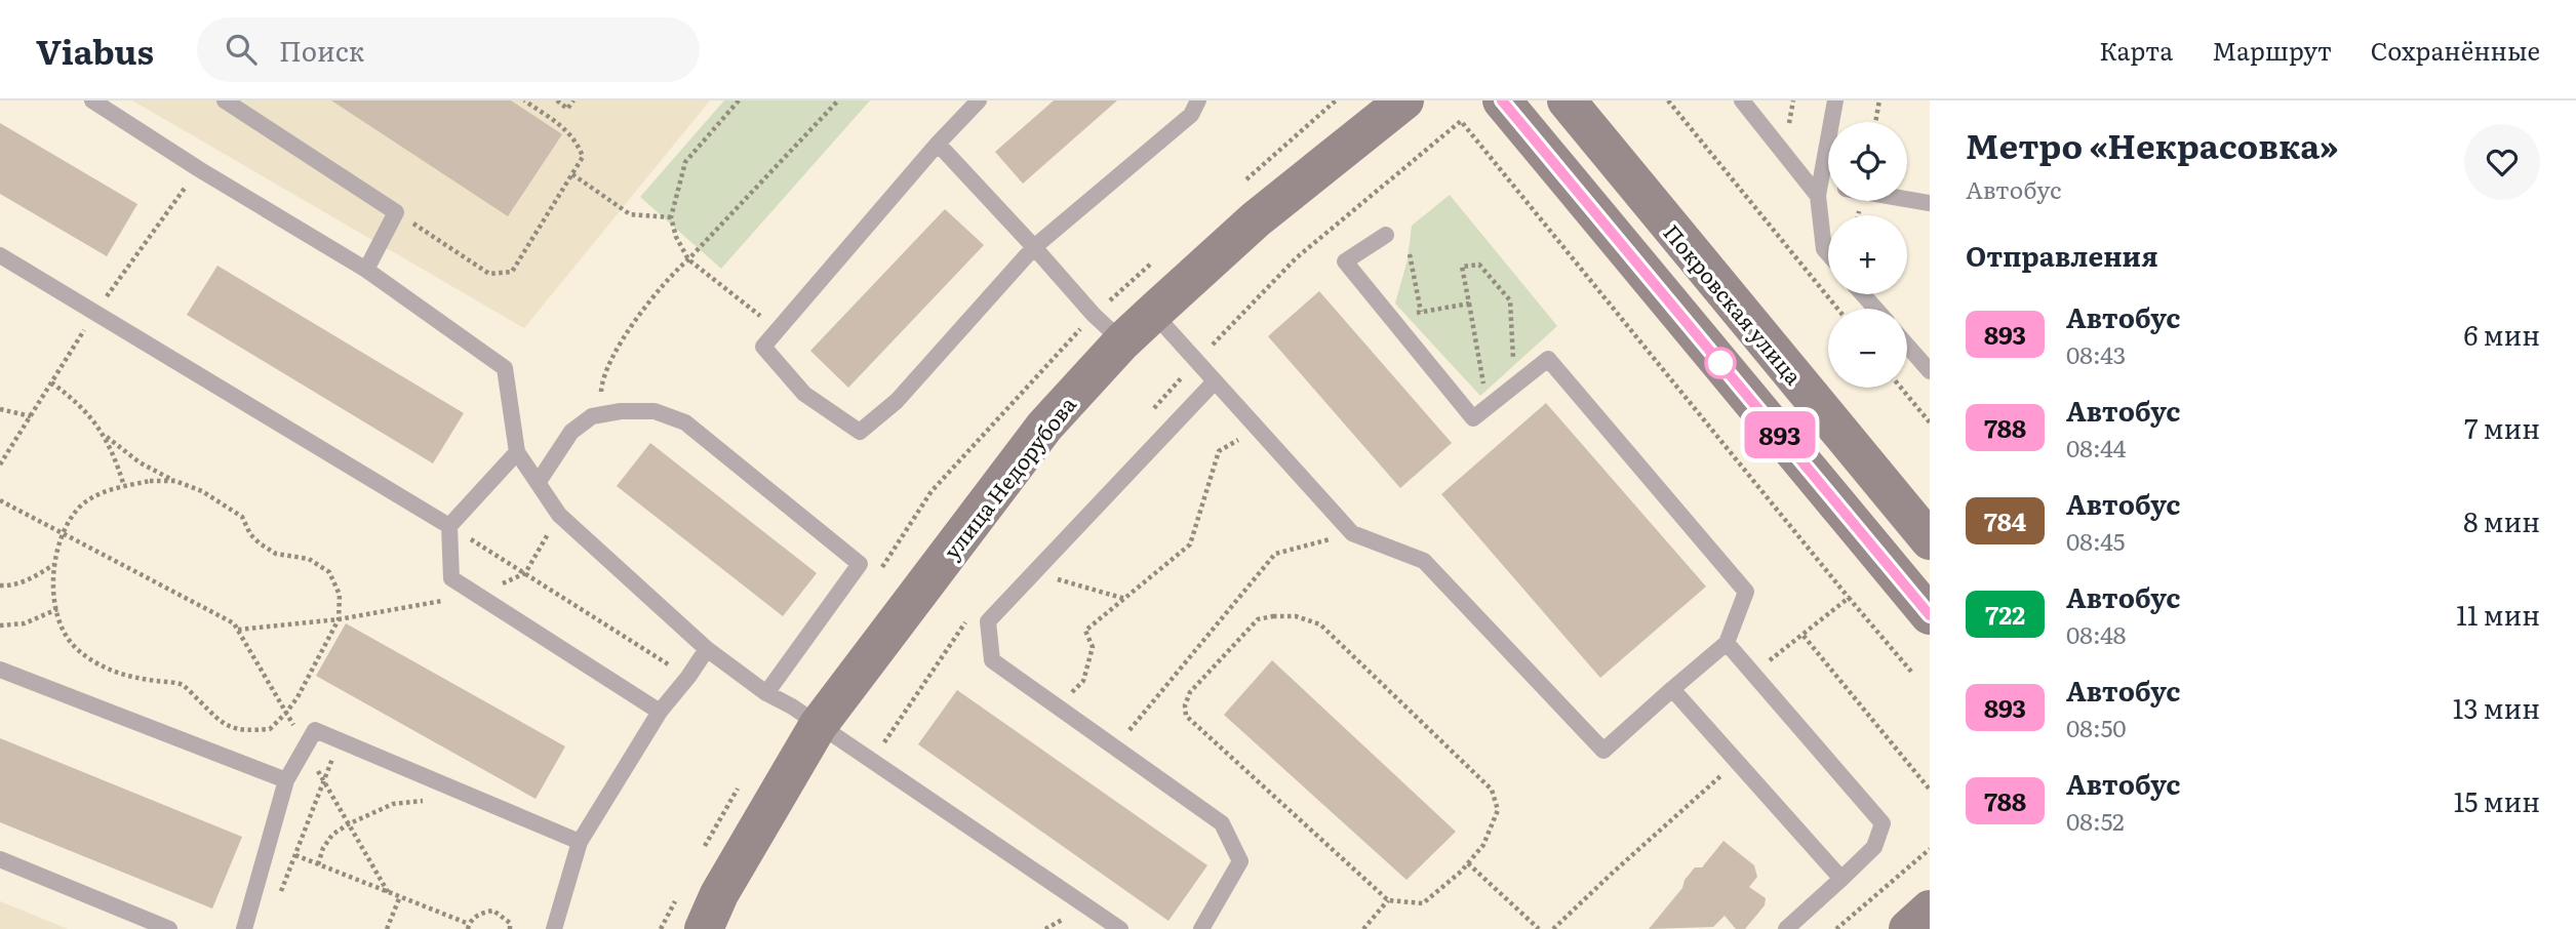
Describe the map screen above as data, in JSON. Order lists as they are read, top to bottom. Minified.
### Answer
{"streets":{"main road":["Покровская улица","улица Недорубова"]},"lines":["bus line 893"],"page":{"header":"Viabus","search":"Поиск","nav":["Карта","Маршрут","Сохранённые"],"on_map":"893","heading":[["Метро «Некрасовка»","Автобус"],"Отправления"],"map_buttons":["+","−"],"list":[{"mark":"893","name":"Автобус","note":"08:43","value":"6 мин"},{"mark":"788","name":"Автобус","note":"08:44","value":"7 мин"},{"mark":"784","name":"Автобус","note":"08:45","value":"8 мин"},{"mark":"722","name":"Автобус","note":"08:48","value":"11 мин"},{"mark":"893","name":"Автобус","note":"08:50","value":"13 мин"},{"mark":"788","name":"Автобус","note":"08:52","value":"15 мин"}]}}
